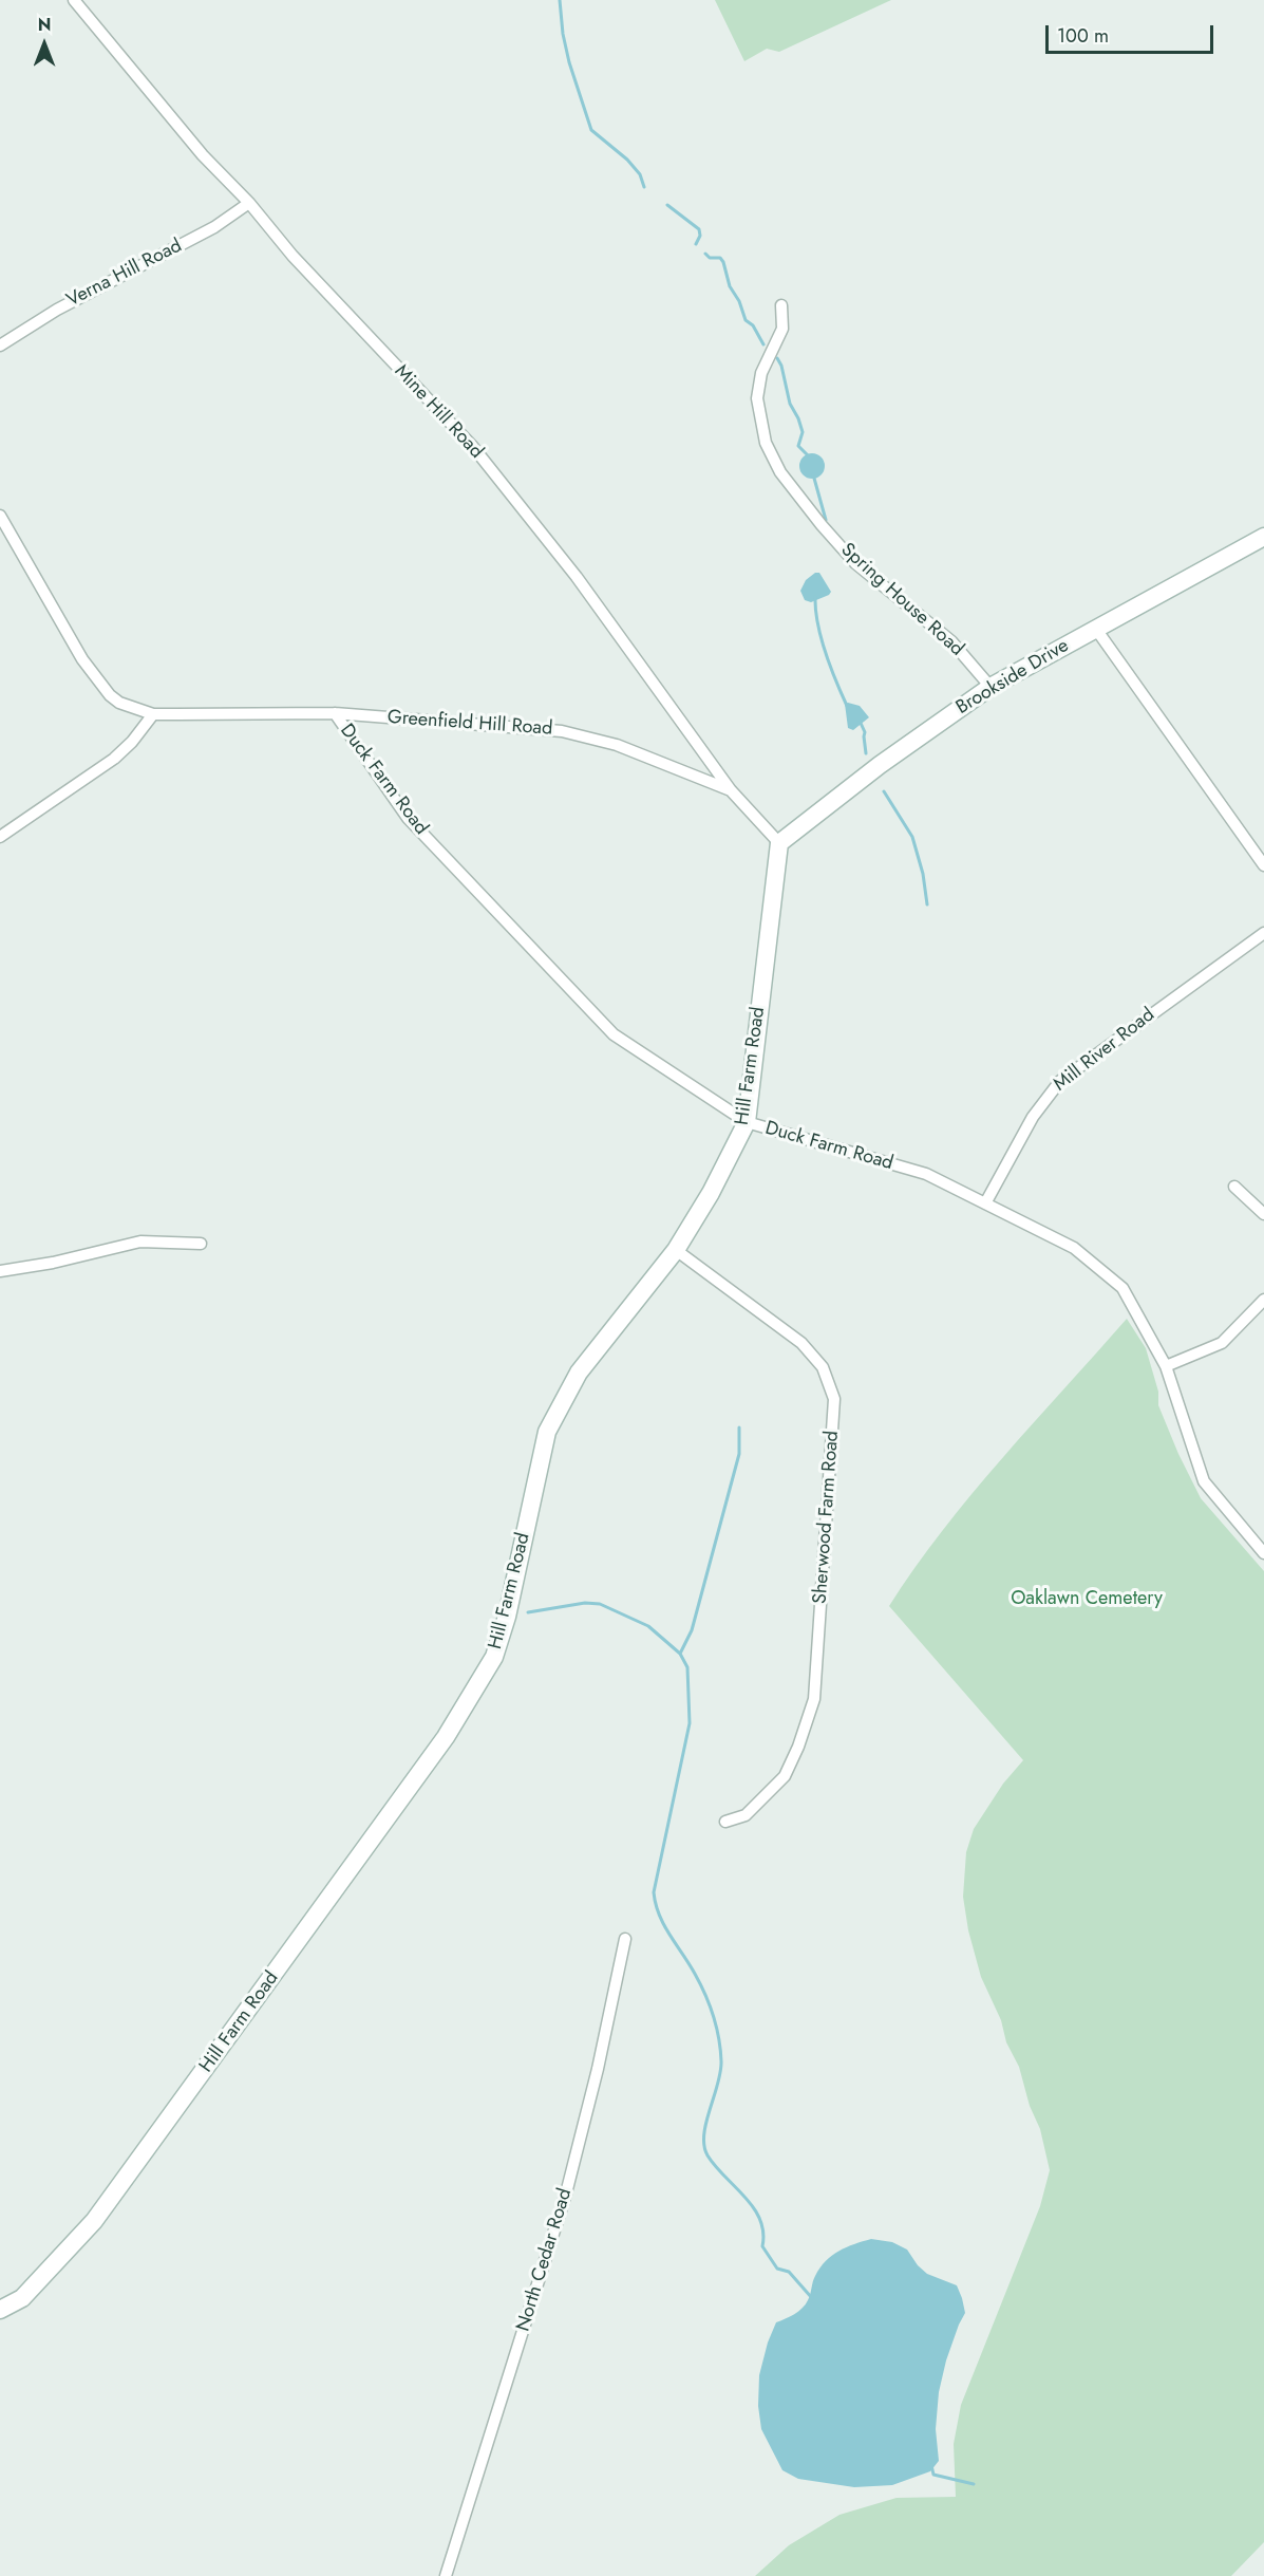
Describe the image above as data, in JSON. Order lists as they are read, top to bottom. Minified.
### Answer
{"streets":{"main road":["Brookside Drive","Hill Farm Road"],"street":["Verna Hill Road","Mine Hill Road","Spring House Road","Greenfield Hill Road","Duck Farm Road","Mill River Road","Sherwood Farm Road","North Cedar Road"]},"crossings":[["Verna Hill Road","Mine Hill Road"],["Mine Hill Road","Brookside Drive"],["Mine Hill Road","Greenfield Hill Road"],["Mine Hill Road","Hill Farm Road"],["Spring House Road","Brookside Drive"],["Brookside Drive","Hill Farm Road"],["Greenfield Hill Road","Duck Farm Road"],["Duck Farm Road","Mill River Road"],["Duck Farm Road","Hill Farm Road"],["Hill Farm Road","Sherwood Farm Road"]],"parks":["Oaklawn Cemetery"],"scale_bar":"100 m","north":"top"}
